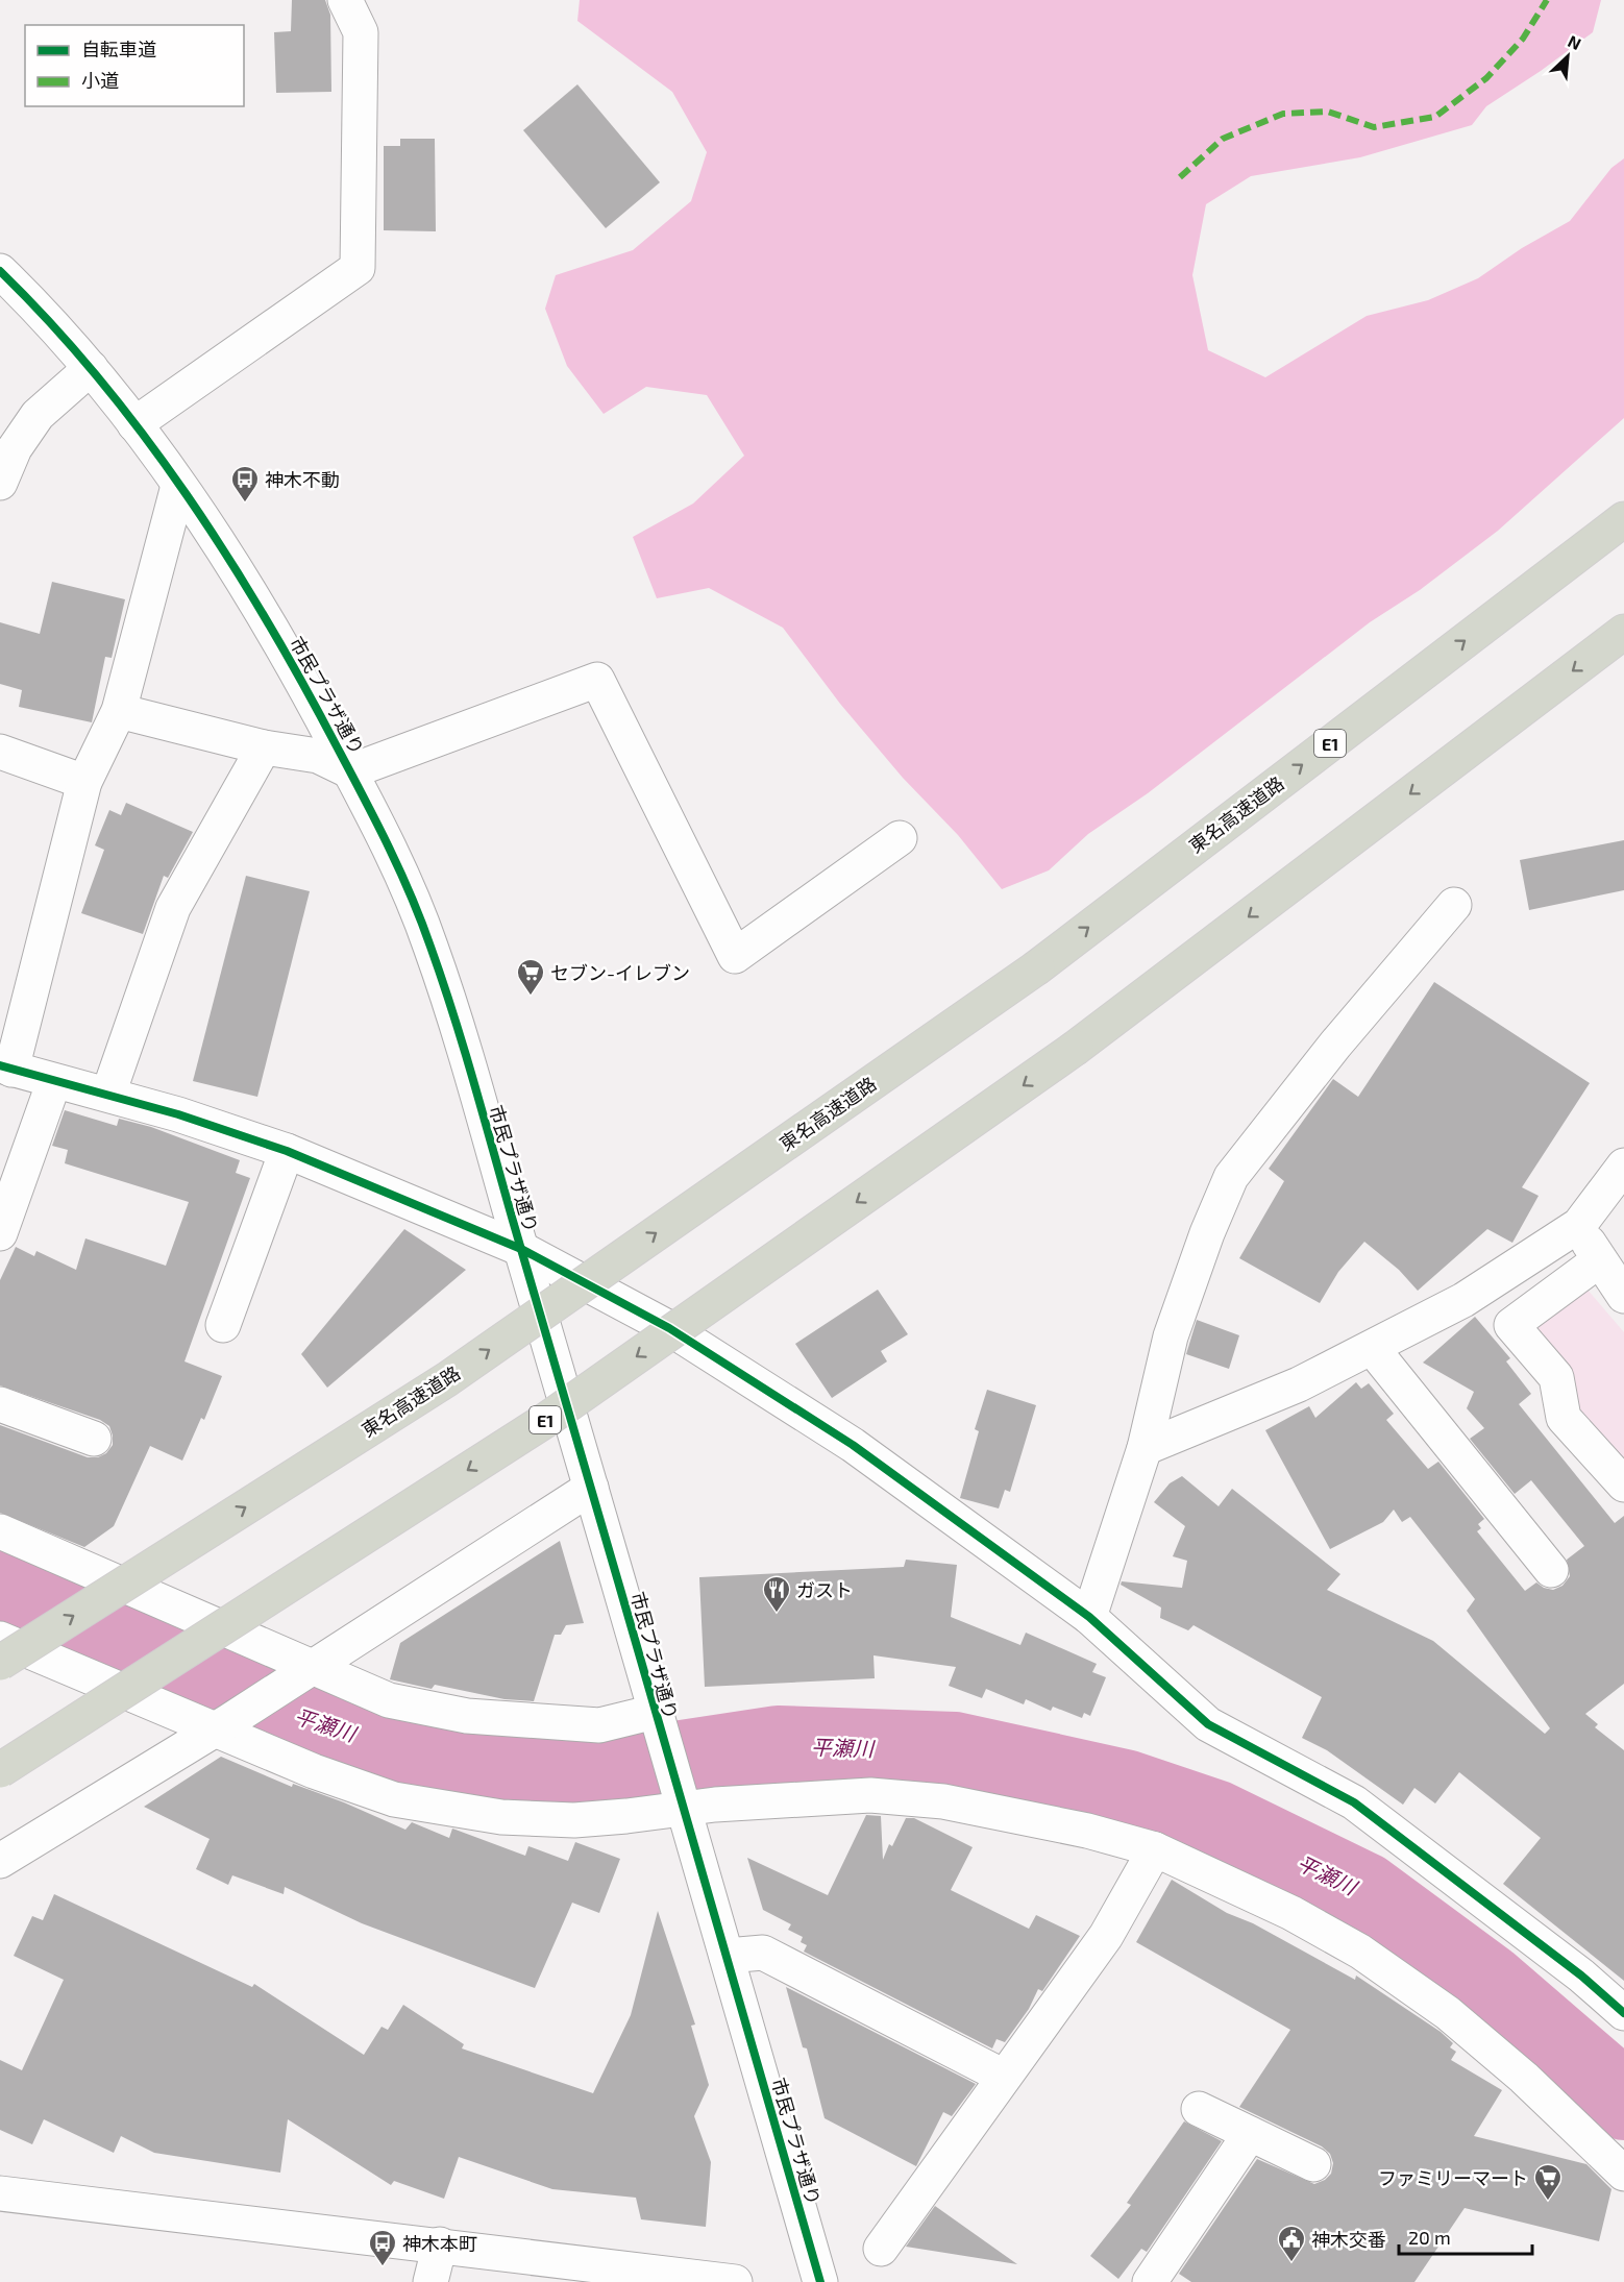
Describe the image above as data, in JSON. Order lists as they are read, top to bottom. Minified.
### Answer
{"streets":{"highway":["E1","東名高速道路"],"street":["市民プラザ通り"]},"water":["平瀬川"],"places":{"bus stop":["神木不動","神木本町"],"supermarket":["セブン-イレブン","ファミリーマート"],"restaurant":["ガスト"],"public building":["神木交番"]},"legend":["自転車道","小道"],"scale_bar":"20 m","north":"top right"}
